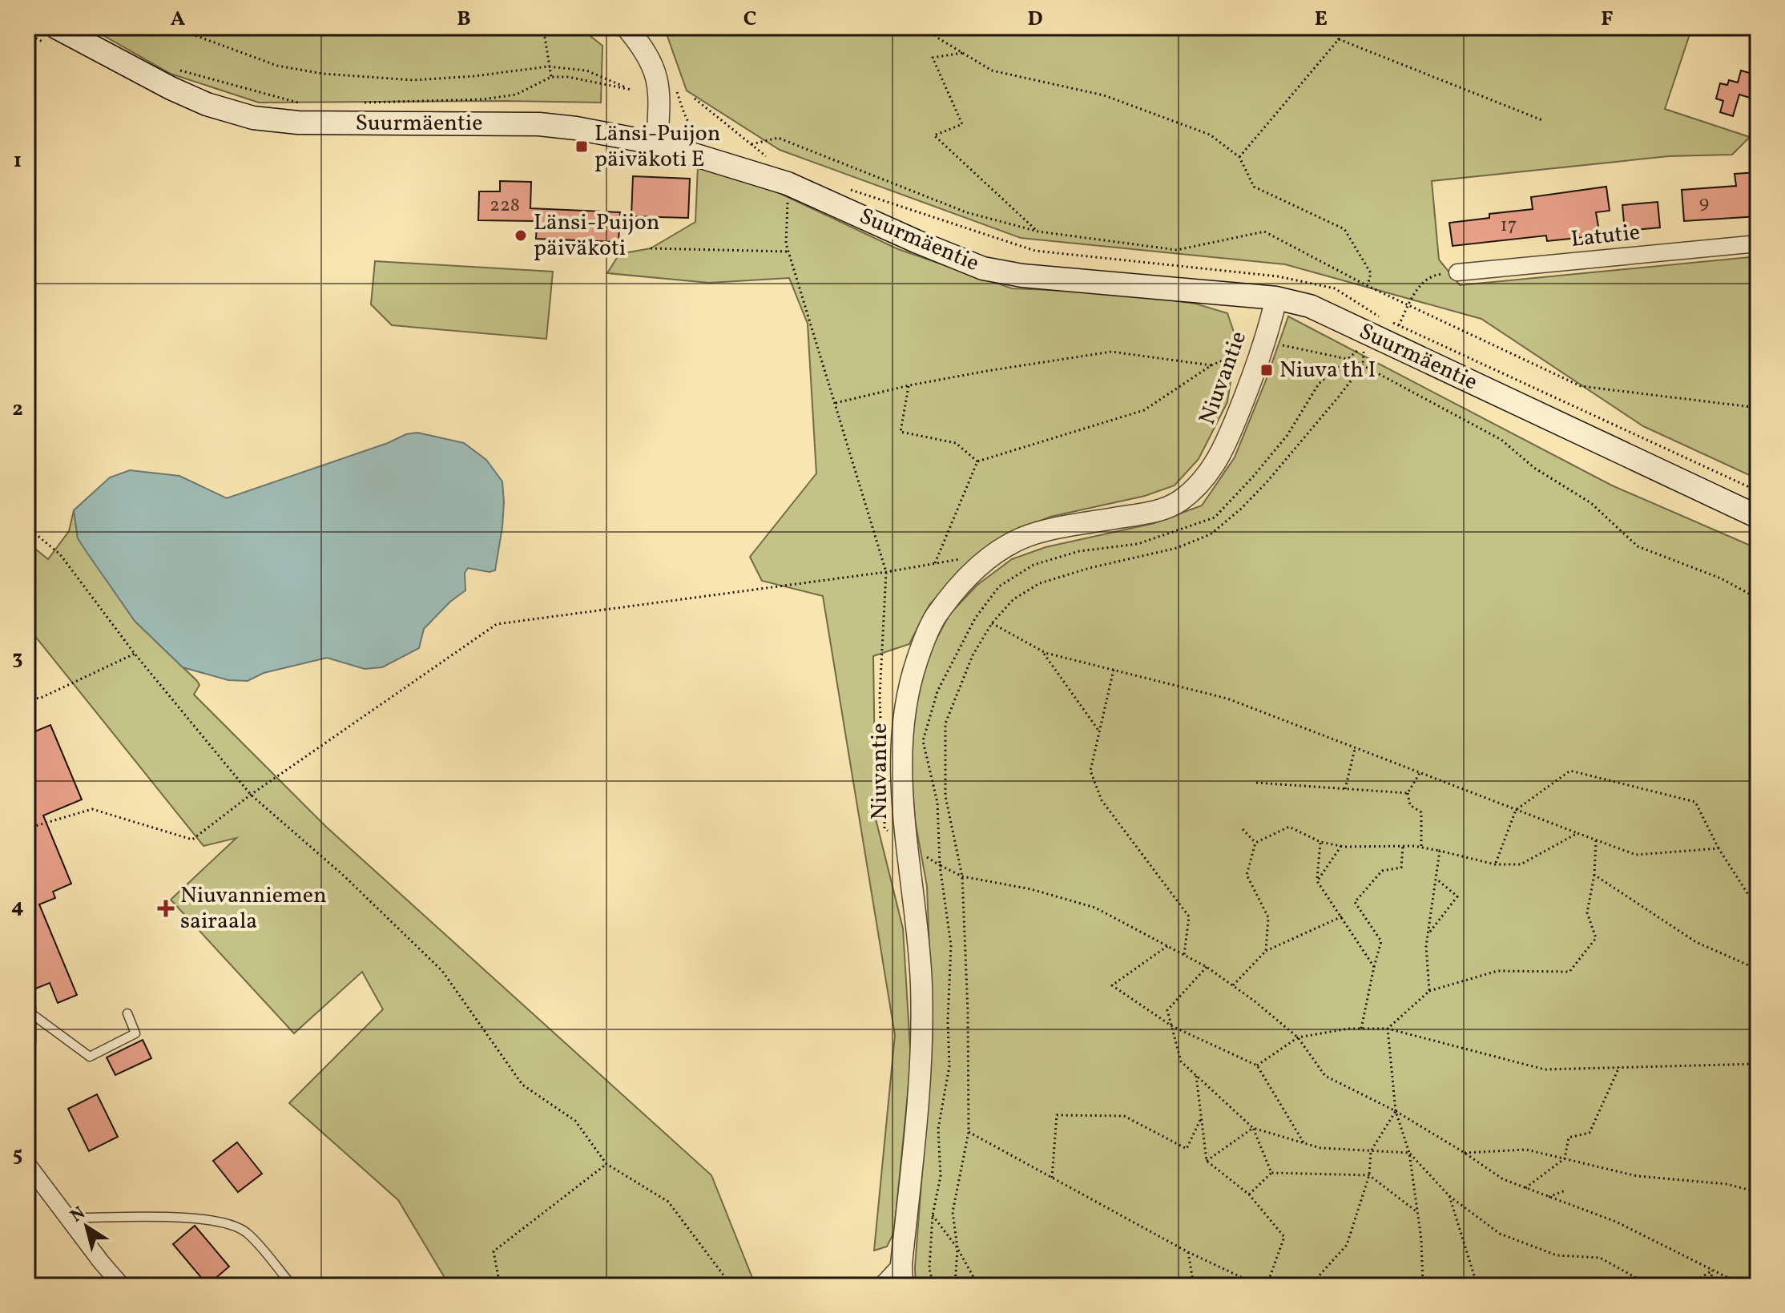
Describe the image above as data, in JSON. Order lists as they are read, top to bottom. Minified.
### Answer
{"streets":{"main road":["Suurmäentie"],"street":["Latutie","Niuvantie"]},"crossings":[["Suurmäentie","Niuvantie"]],"places":{"transit":["Länsi-Puijon päiväkoti E","Niuva th I"],"other":["Länsi-Puijon päiväkoti"],"health":["Niuvanniemen sairaala"]},"house_numbers":["9","228","17"],"north":"top left","grid":{"columns":["A","B","C","D","E","F"],"rows":["1","2","3","4","5"]}}
